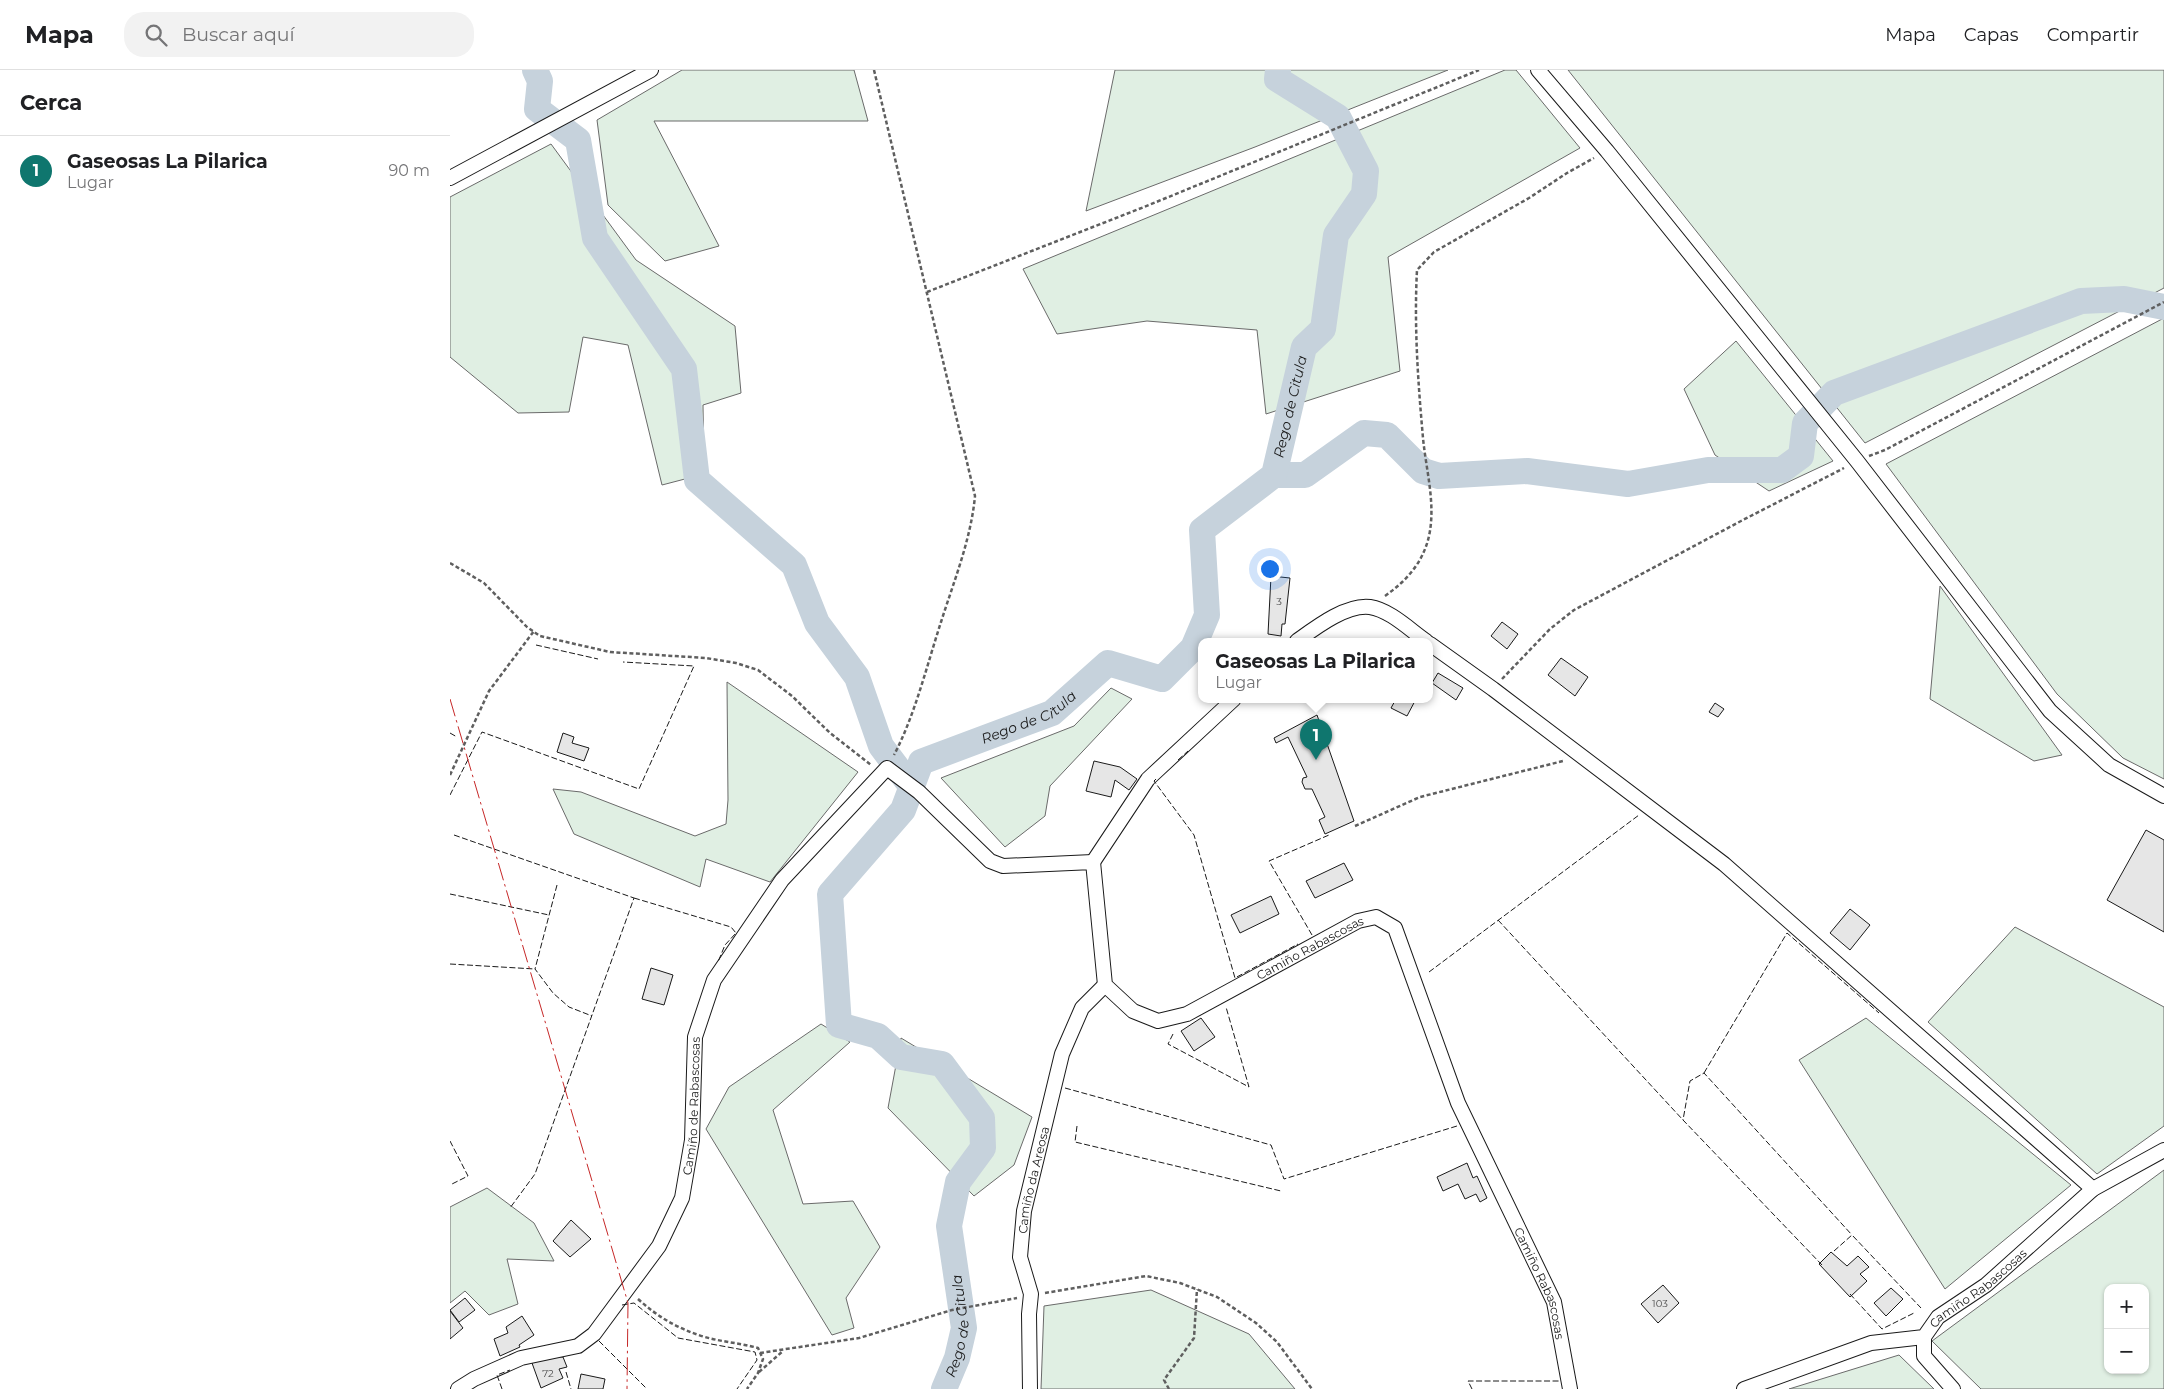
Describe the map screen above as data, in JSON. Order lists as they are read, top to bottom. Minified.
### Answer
{"streets":{"street":["Camiño Rabascosas","Camiño de Rabascosas","Camiño da Areosa"]},"crossings":[["Camiño Rabascosas","Camiño da Areosa"]],"water":["Rego de Citula"],"house_numbers":["3","103","72"],"page":{"header":"Mapa","search":"Buscar aquí","nav":["Mapa","Capas","Compartir"],"heading":"Cerca","list":[{"mark":"1","name":"Gaseosas La Pilarica","note":"Lugar","value":"90 m"}],"popup":["Gaseosas La Pilarica","Lugar"],"pins":"1","map_buttons":["+","−"]}}
